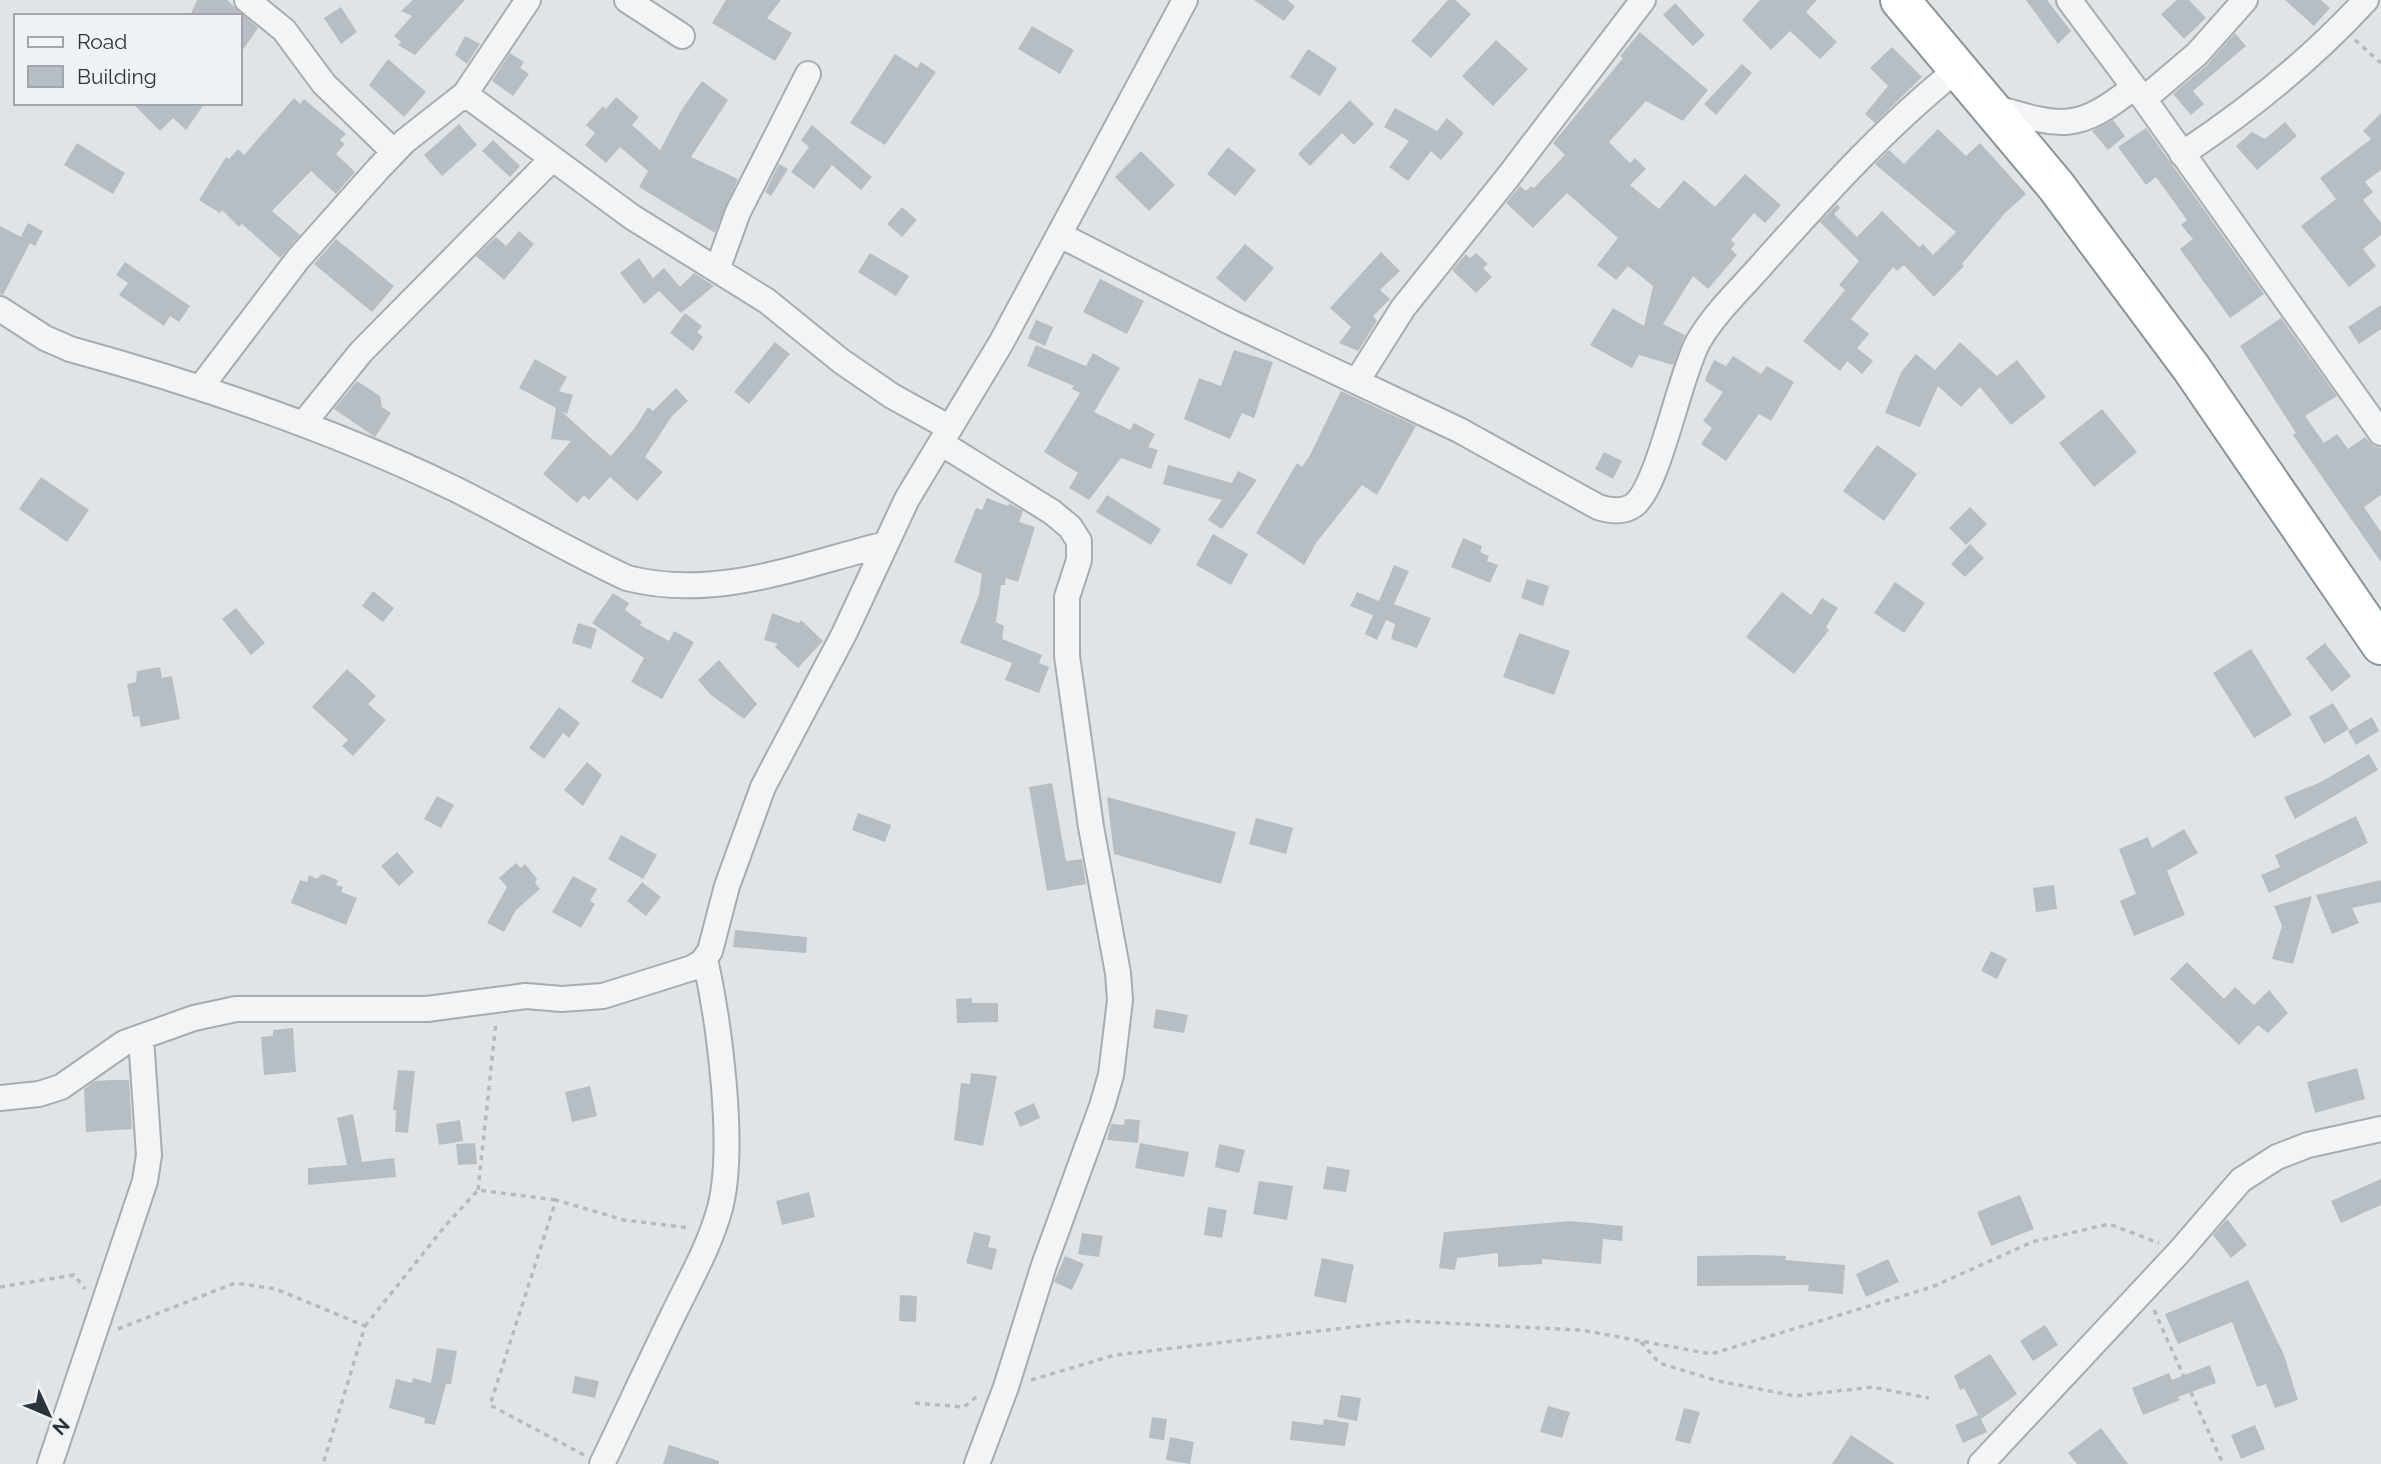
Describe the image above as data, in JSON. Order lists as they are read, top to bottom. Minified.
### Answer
{"legend":["Road","Building"],"north":"bottom right"}
